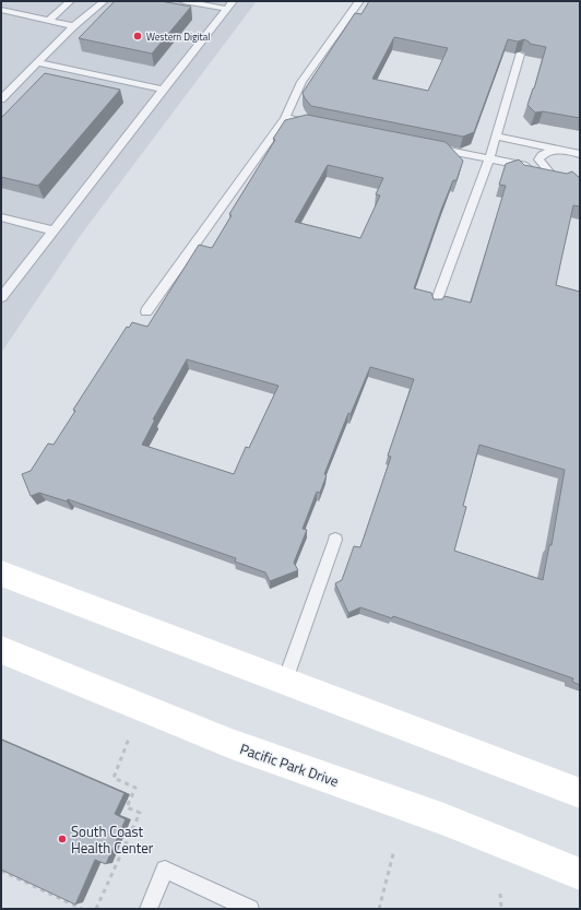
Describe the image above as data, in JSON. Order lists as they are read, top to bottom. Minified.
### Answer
{"streets":{"main road":["Pacific Park Drive"]},"places":["Western Digital","South Coast Health Center"]}
